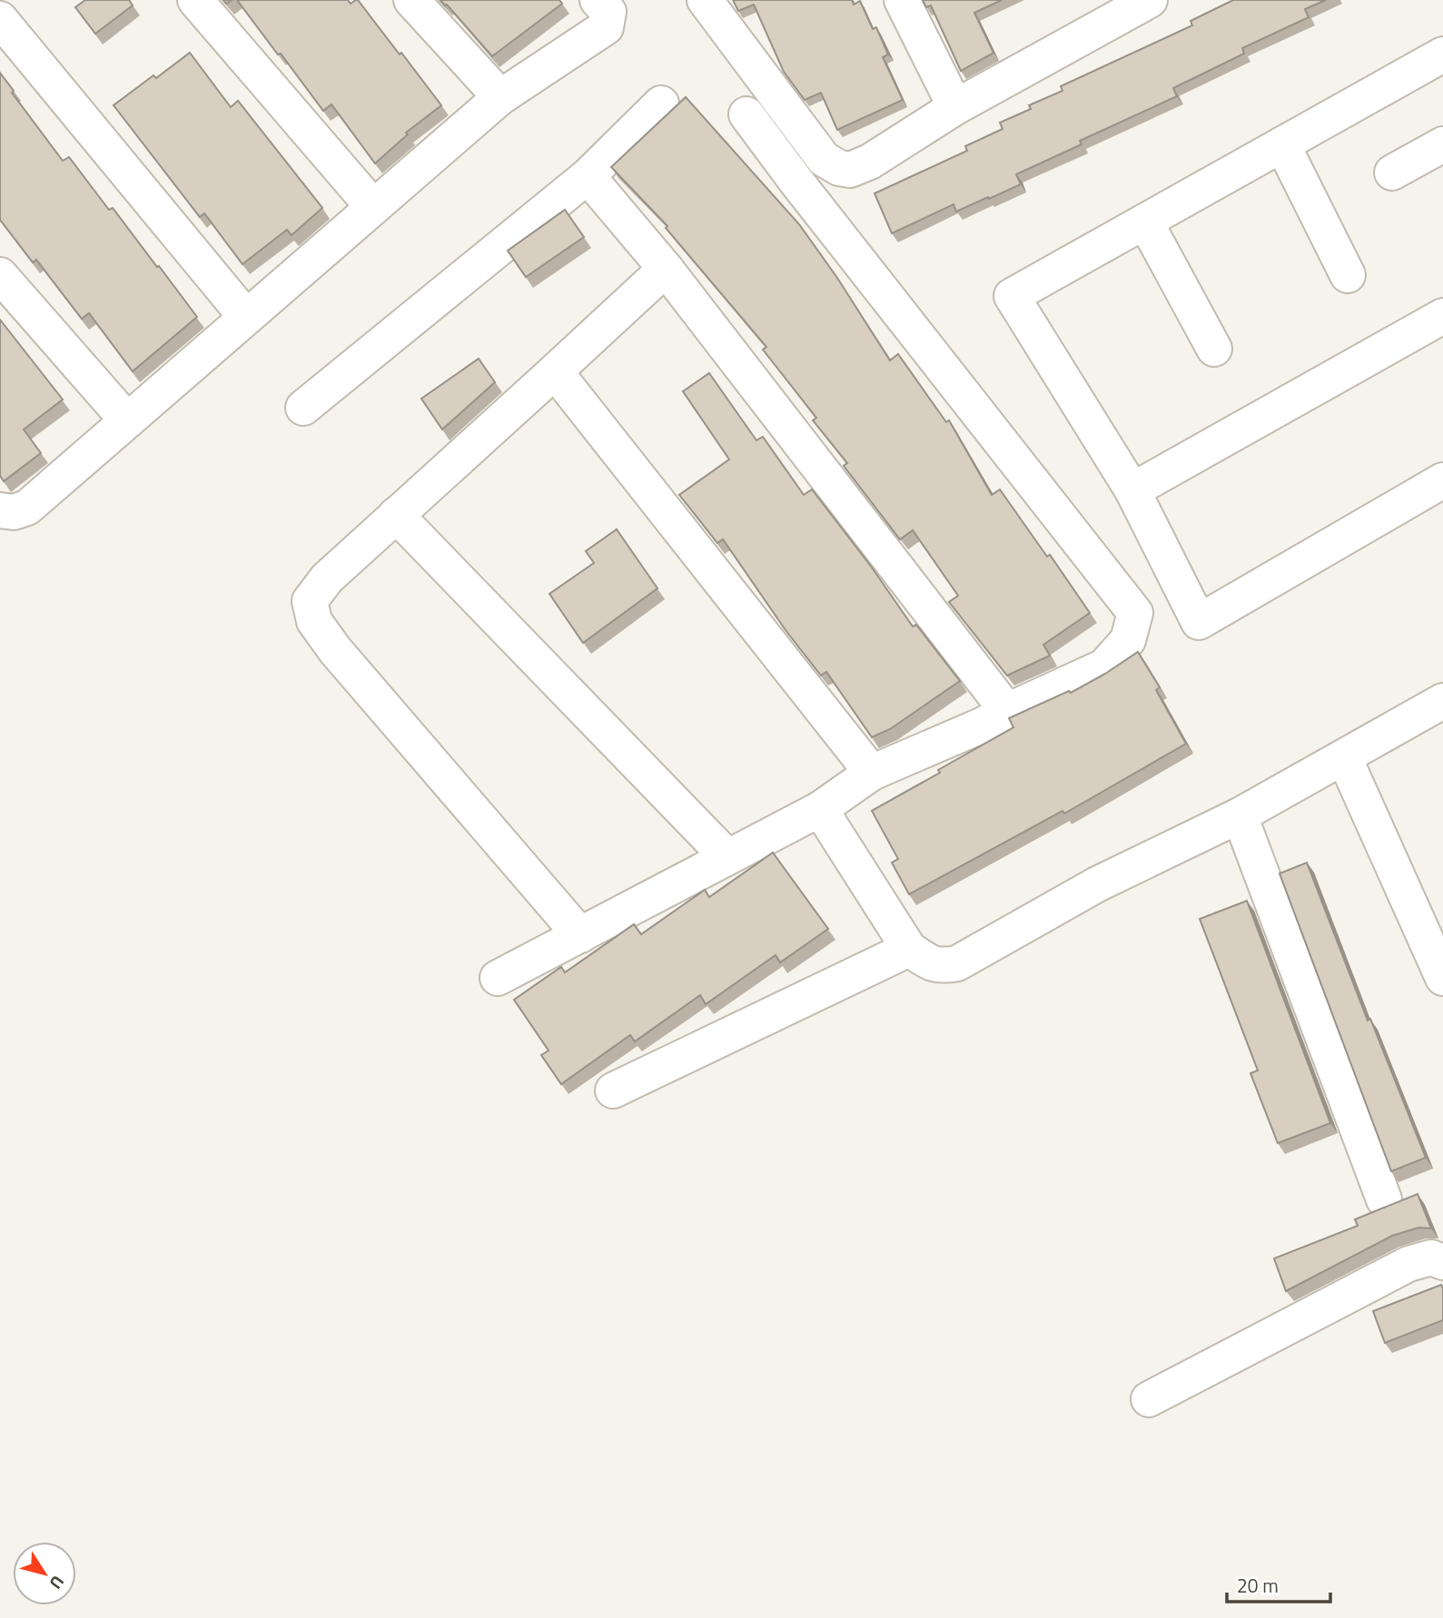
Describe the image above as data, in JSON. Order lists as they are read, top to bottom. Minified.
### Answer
{"scale_bar":"20 m","north":"bottom right"}
